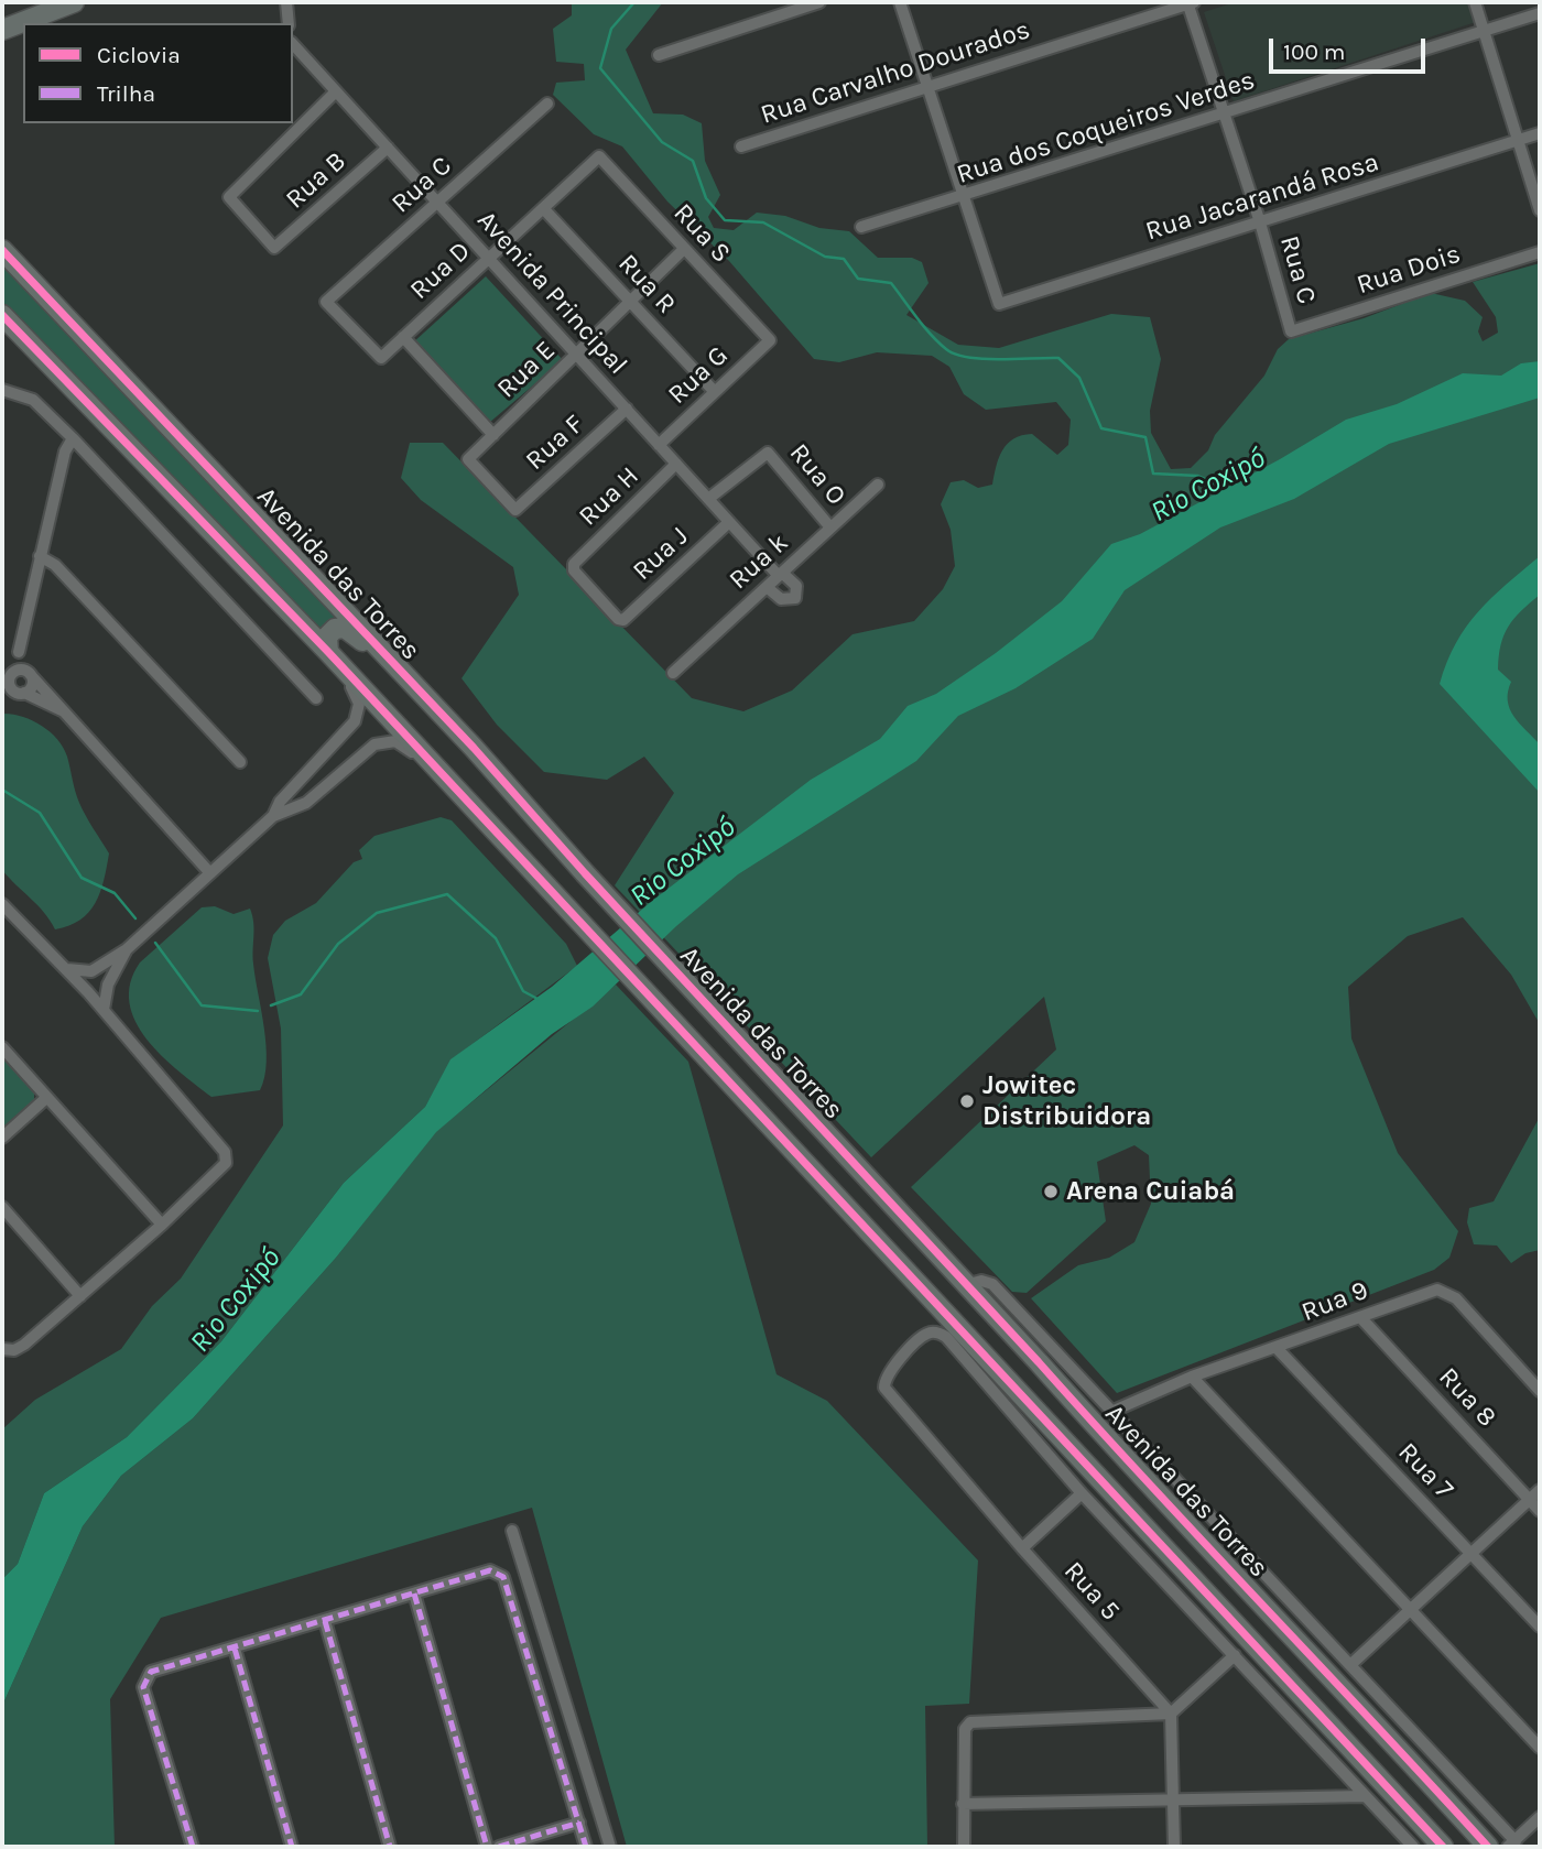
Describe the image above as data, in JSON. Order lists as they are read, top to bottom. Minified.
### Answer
{"streets":{"main road":["Avenida das Torres"],"street":["Rua Carvalho Dourados","Rua dos Coqueiros Verdes","Rua B","Rua C","Rua Jacarandá Rosa","Rua S","Rua Dois","Rua D","Rua R","Avenida Principal","Rua E","Rua G","Rua F","Rua O","Rua H","Rua J","Rua k","Rua 9","Rua 8","Rua 7","Rua 5"]},"crossings":[["Rua Carvalho Dourados","Rua C"],["Rua dos Coqueiros Verdes","Rua C"],["Rua dos Coqueiros Verdes","Rua Jacarandá Rosa"],["Rua B","Avenida Principal"],["Rua C","Rua Jacarandá Rosa"],["Rua C","Rua Dois"],["Rua C","Rua D"],["Rua C","Avenida Principal"],["Rua S","Rua D"],["Rua S","Rua E"],["Rua S","Rua G"],["Rua D","Rua R"],["Rua D","Avenida Principal"],["Rua R","Rua E"],["Rua R","Rua G"],["Avenida Principal","Rua E"],["Avenida Principal","Rua G"],["Avenida Principal","Rua F"],["Avenida Principal","Rua O"],["Avenida Principal","Rua H"],["Avenida Principal","Rua J"],["Avenida Principal","Rua k"],["Rua E","Rua F"],["Rua O","Rua k"],["Rua H","Rua J"],["Rua 9","Rua 8"],["Rua 9","Rua 7"]],"water":["Rio Coxipó"],"places":["Jowitec Distribuidora","Arena Cuiabá"],"legend":["Ciclovia","Trilha"],"scale_bar":"100 m"}
